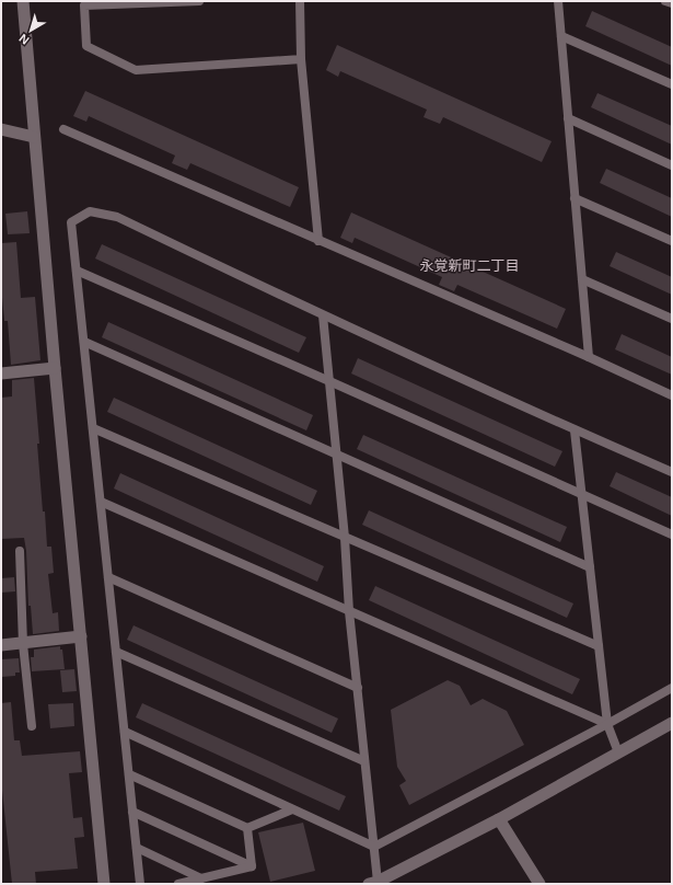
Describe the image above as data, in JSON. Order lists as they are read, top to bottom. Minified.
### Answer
{"districts":["永覚新町二丁目"],"north":"bottom left"}
